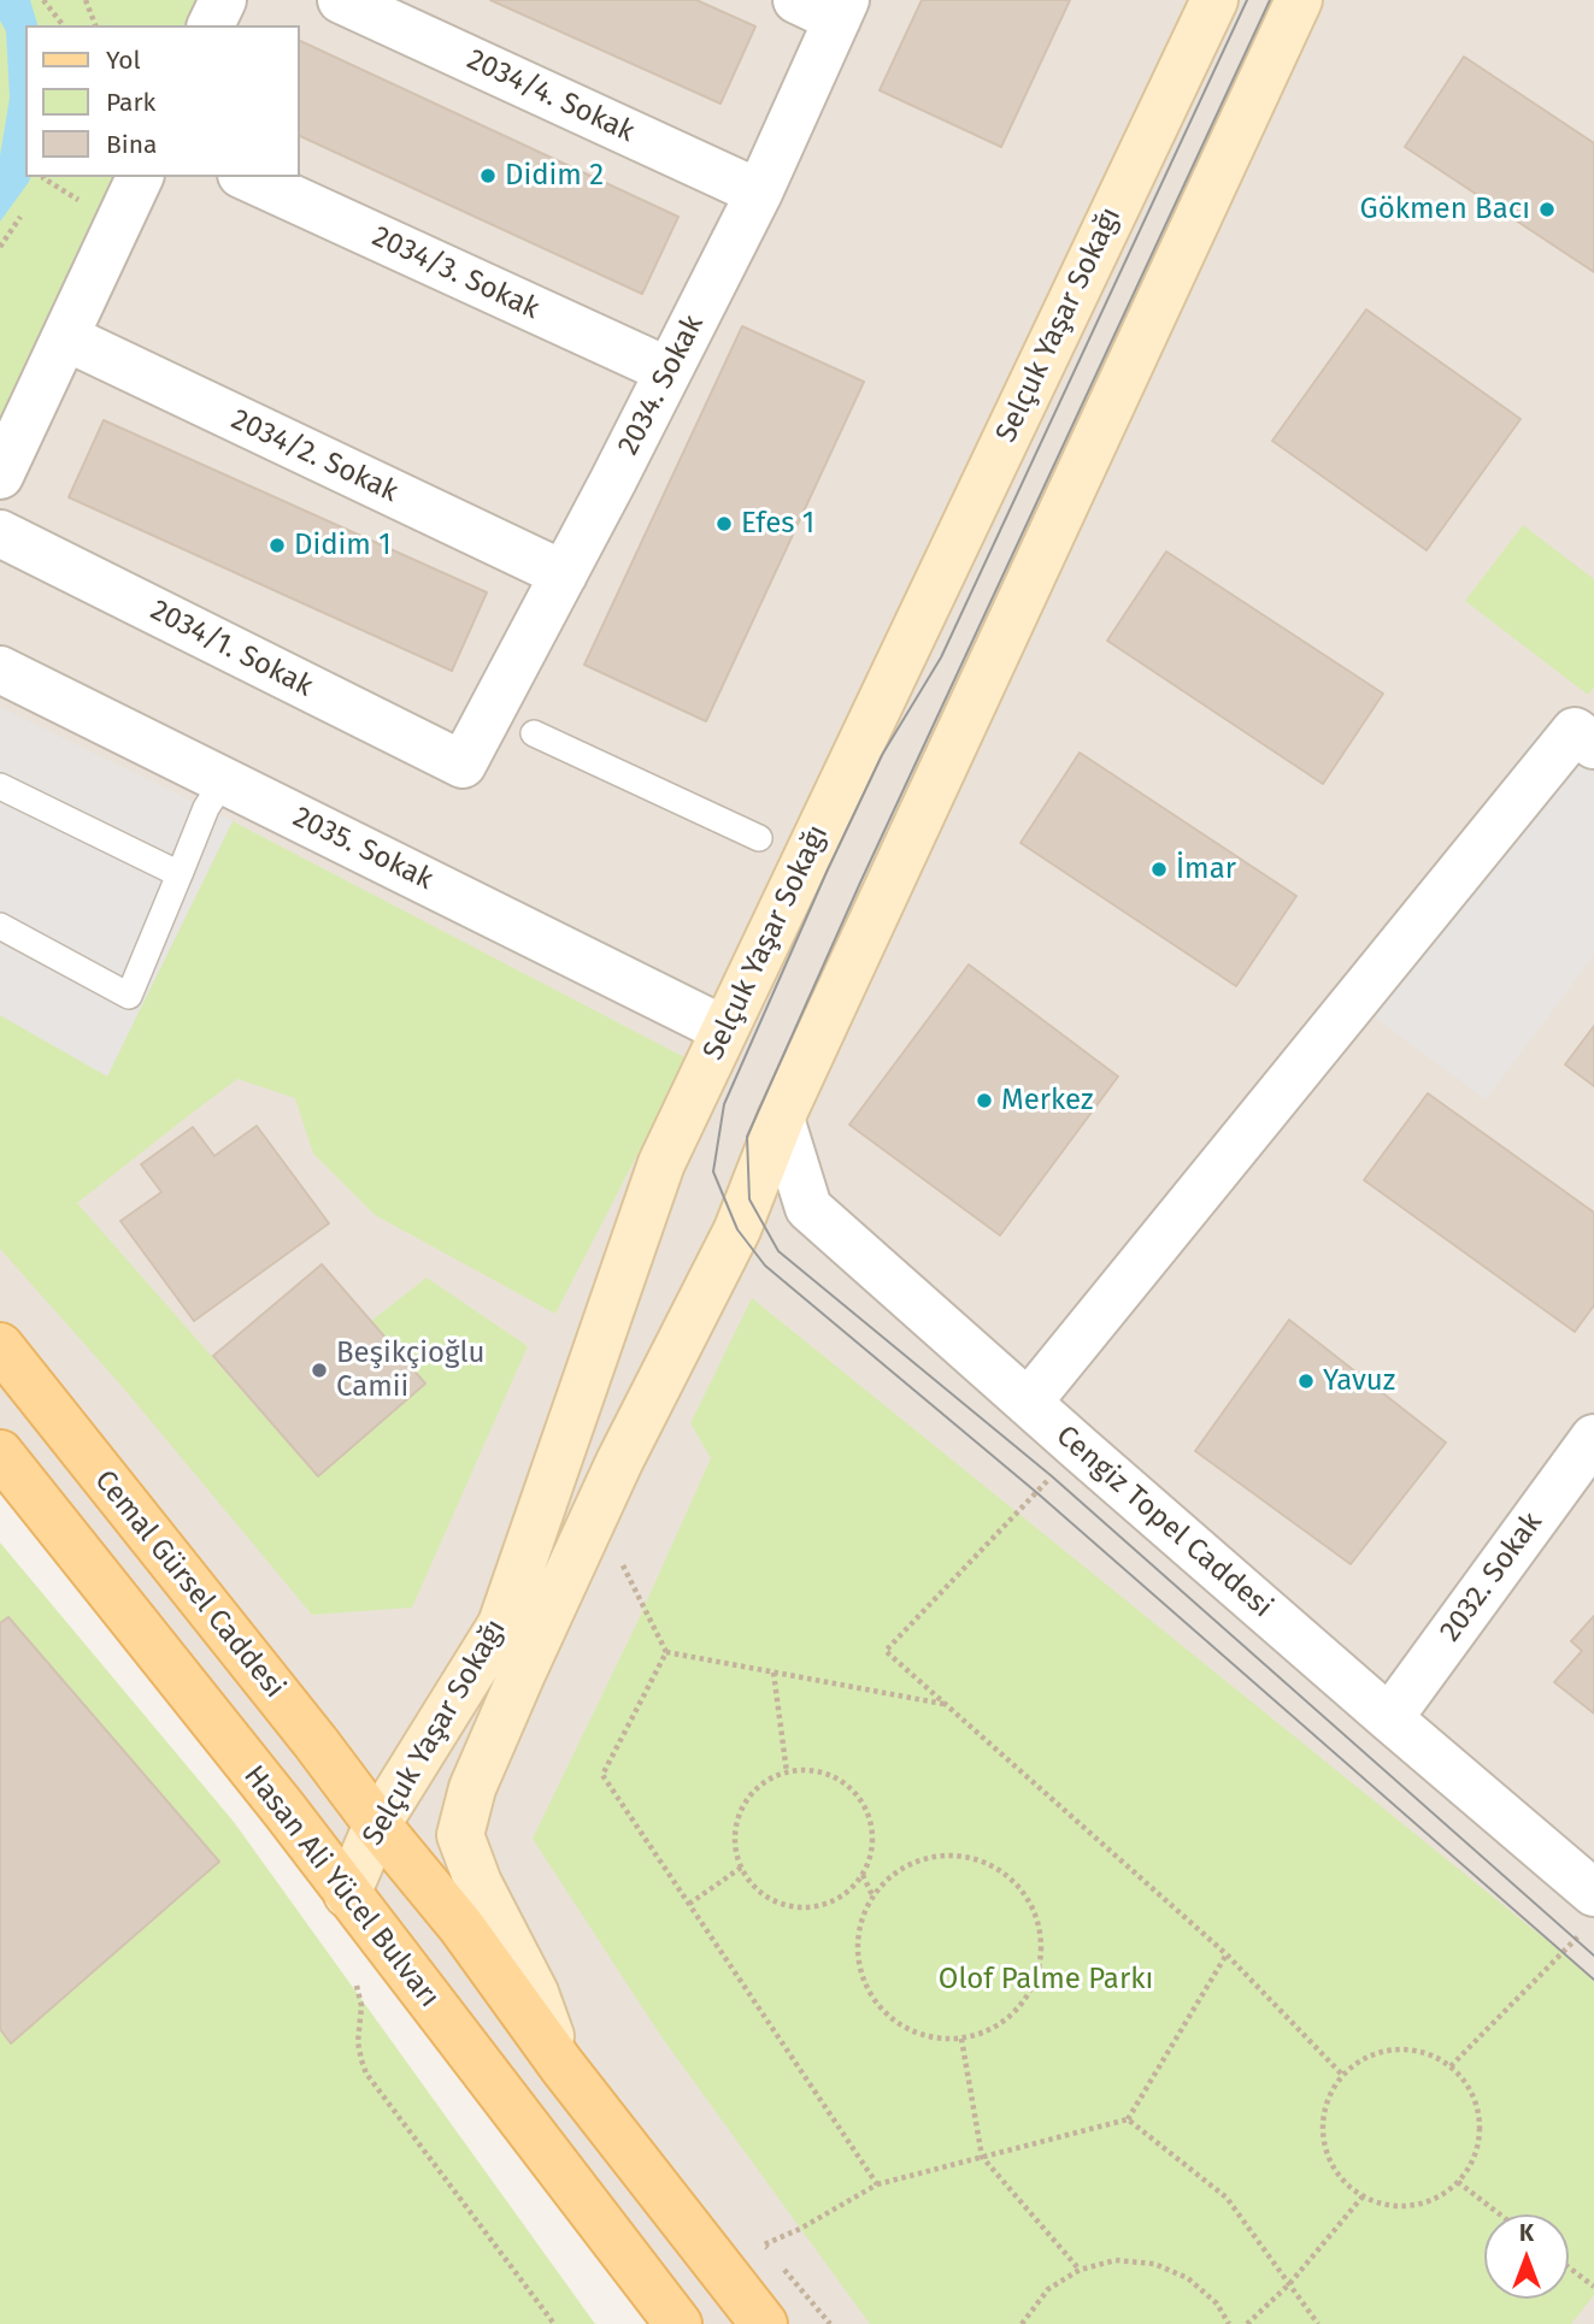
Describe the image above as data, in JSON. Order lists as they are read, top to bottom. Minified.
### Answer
{"streets":{"main road":["Selçuk Yaşar Sokağı","Cemal Gürsel Caddesi","Hasan Ali Yücel Bulvarı"],"street":["2034/4. Sokak","2034/3. Sokak","2034. Sokak","2034/2. Sokak","2034/1. Sokak","2035. Sokak","Cengiz Topel Caddesi","2032. Sokak"]},"crossings":[["2034/4. Sokak","2034. Sokak"],["2034/3. Sokak","2034. Sokak"],["Selçuk Yaşar Sokağı","2035. Sokak"],["Selçuk Yaşar Sokağı","Cemal Gürsel Caddesi"],["Selçuk Yaşar Sokağı","Hasan Ali Yücel Bulvarı"],["2034. Sokak","2034/2. Sokak"],["2034. Sokak","2034/1. Sokak"],["Cengiz Topel Caddesi","2032. Sokak"]],"parks":["Olof Palme Parkı"],"places":["Didim 2","Gökmen Bacı","Efes 1","Didim 1","İmar","Merkez","Beşikçioğlu Camii","Yavuz"],"legend":["Yol","Park","Bina"],"north":"top"}
